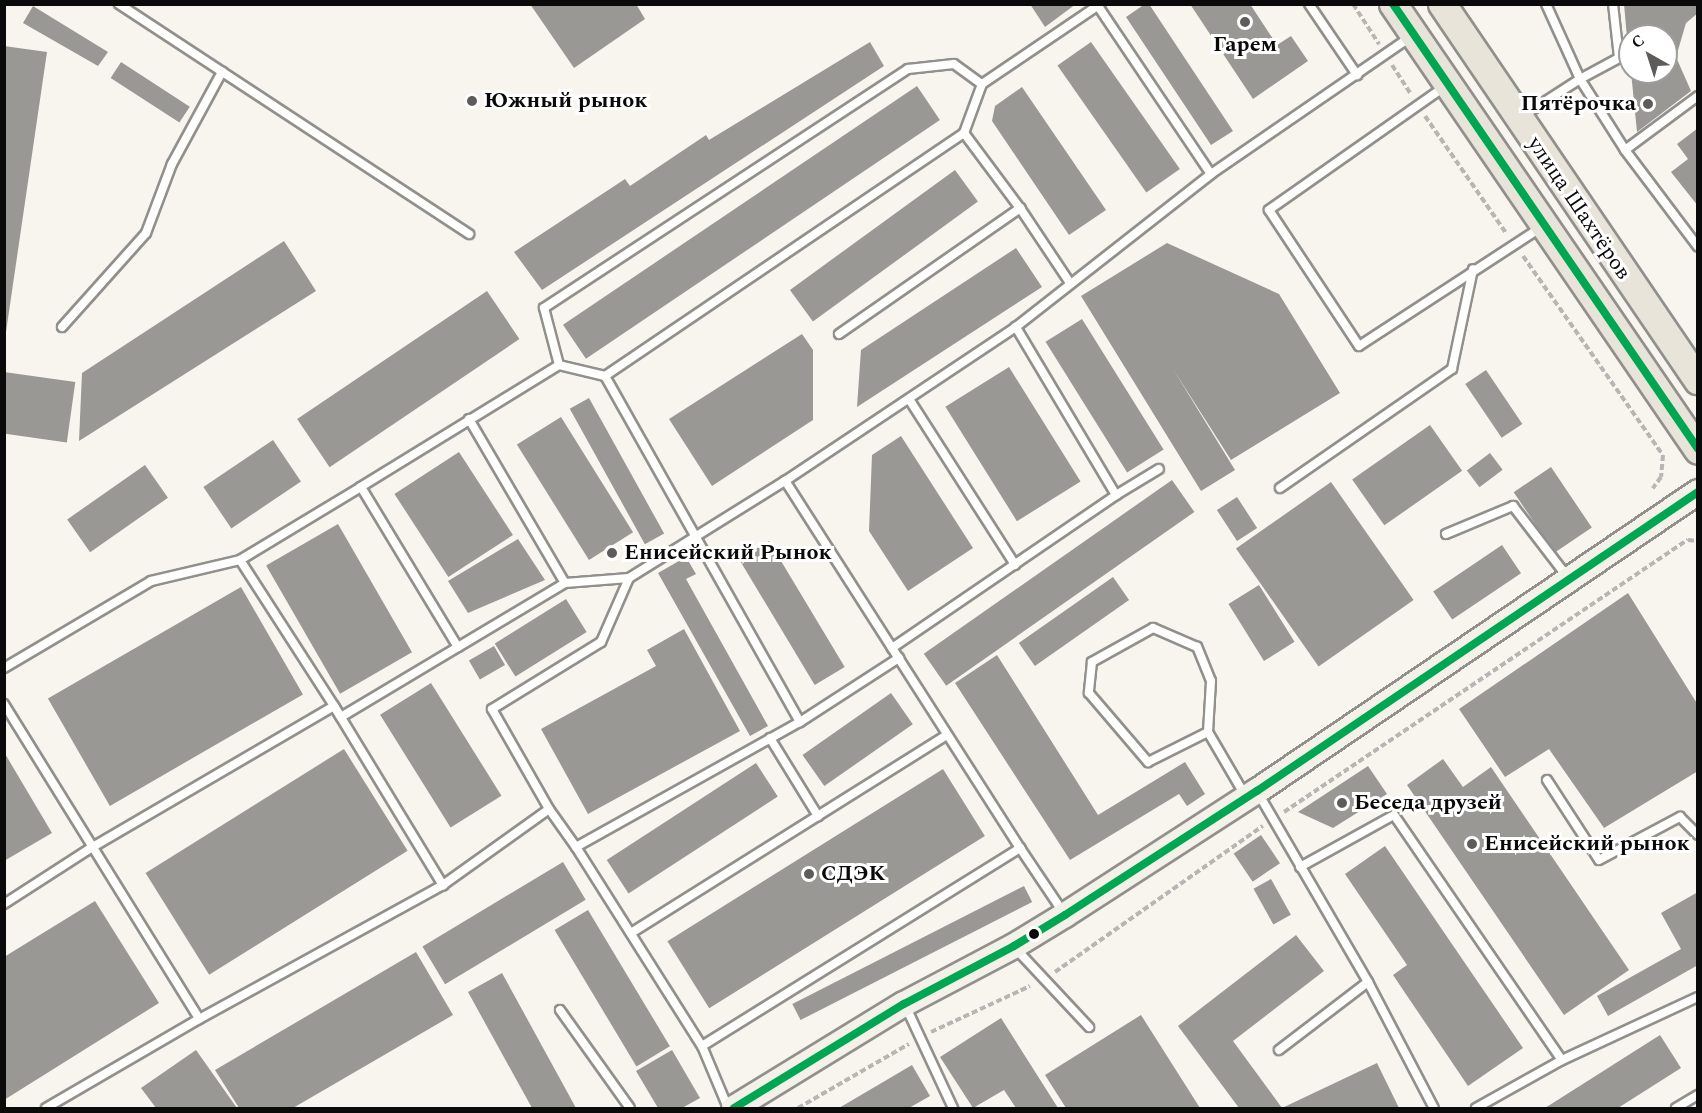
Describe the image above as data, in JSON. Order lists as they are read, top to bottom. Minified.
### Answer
{"streets":{"main road":["улица Шахтёров"]},"places":["Гарем","Южный рынок","Пятёрочка","Енисейский Рынок","Беседа друзей","Енисейский рынок","СДЭК"],"north":"top left"}
